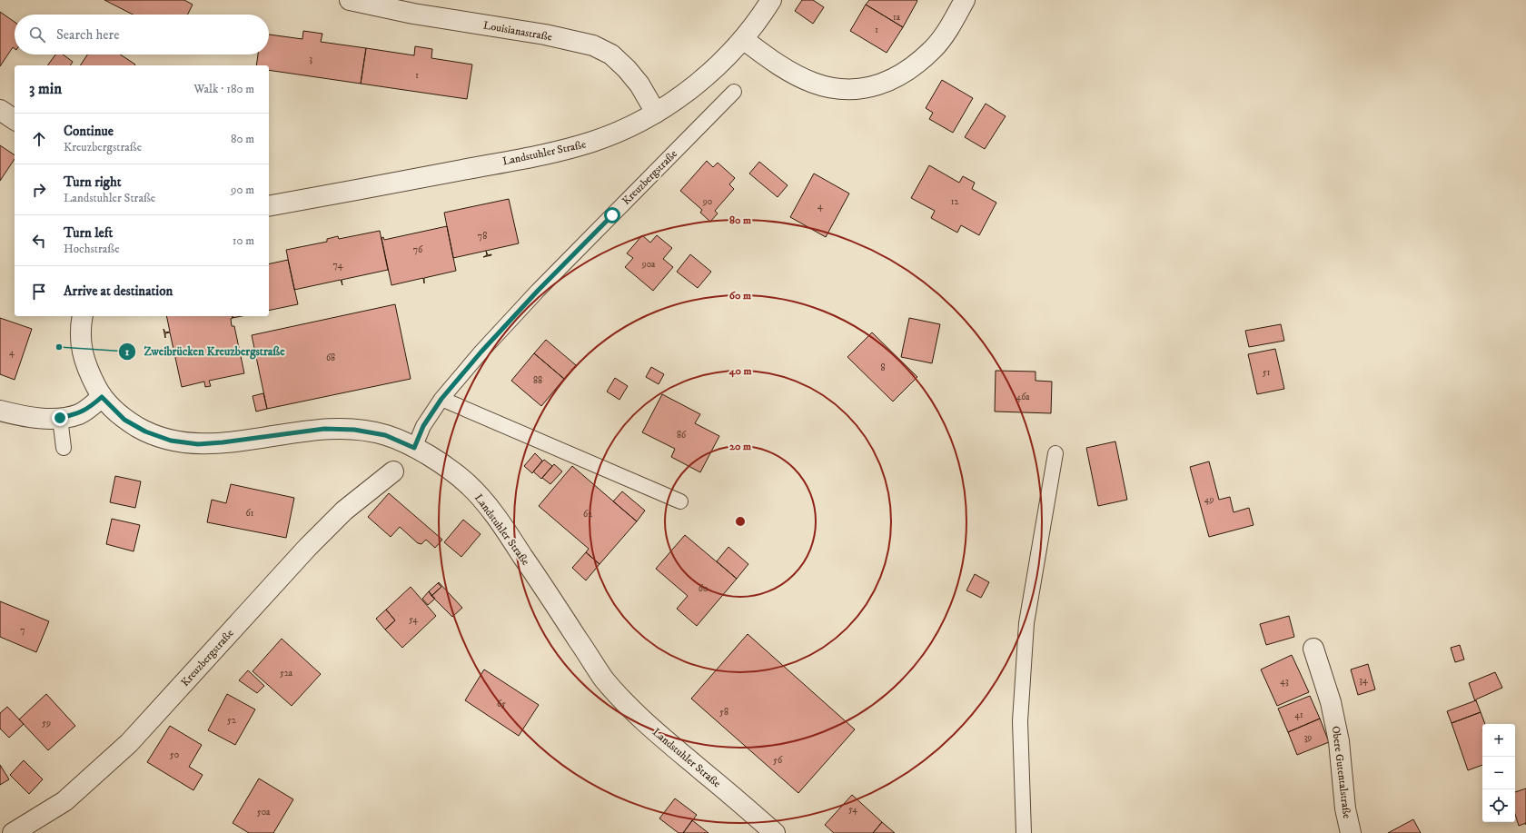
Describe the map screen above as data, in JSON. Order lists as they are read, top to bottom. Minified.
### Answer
{"streets":{"street":["Louisianastraße","Landstuhler Straße","Kreuzbergstraße","Obere Gutentalstraße"]},"crossings":[["Louisianastraße","Landstuhler Straße"],["Landstuhler Straße","Kreuzbergstraße"]],"places":["Zweibrücken Kreuzbergstraße"],"house_numbers":["1a","1","3","1","90","12","4","78","76","90a","74","4","68","8","51","88","46a","86","49","61","62","60","54","7","52a","34","43","65","58","41","52","59","39","50","56","54","50a"],"page":{"search":"Search here","heading":["3 min","Walk · 180 m"],"list":[["Continue","Kreuzbergstraße","80 m"],["Turn right","Landstuhler Straße","90 m"],["Turn left","Hochstraße","10 m"],"Arrive at destination"],"map_buttons":["+","−"]},"rings":["80 m","60 m","40 m","20 m"]}
